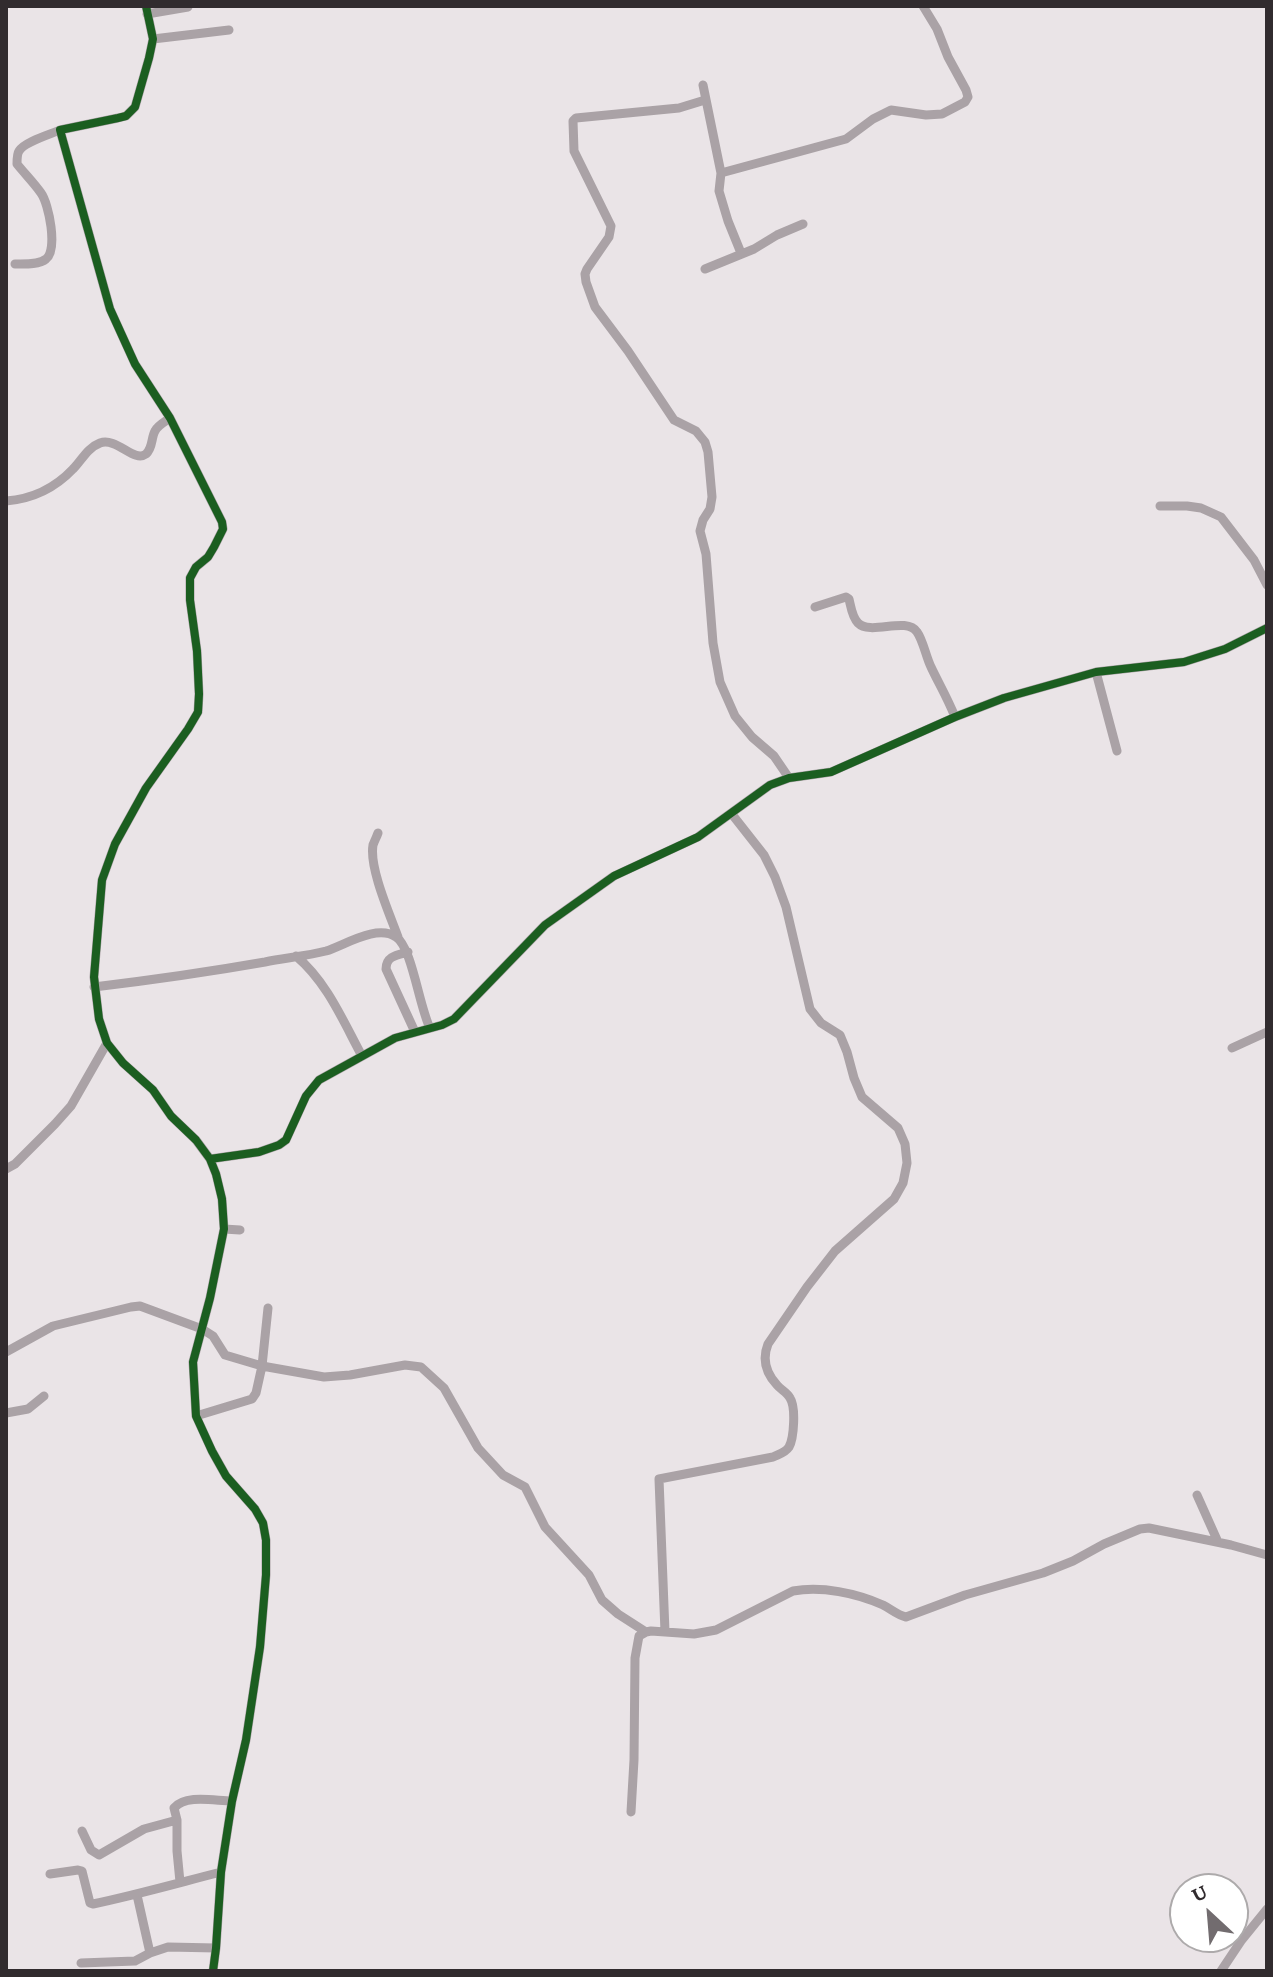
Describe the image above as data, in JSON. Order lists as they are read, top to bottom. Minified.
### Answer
{"north":"top left"}
